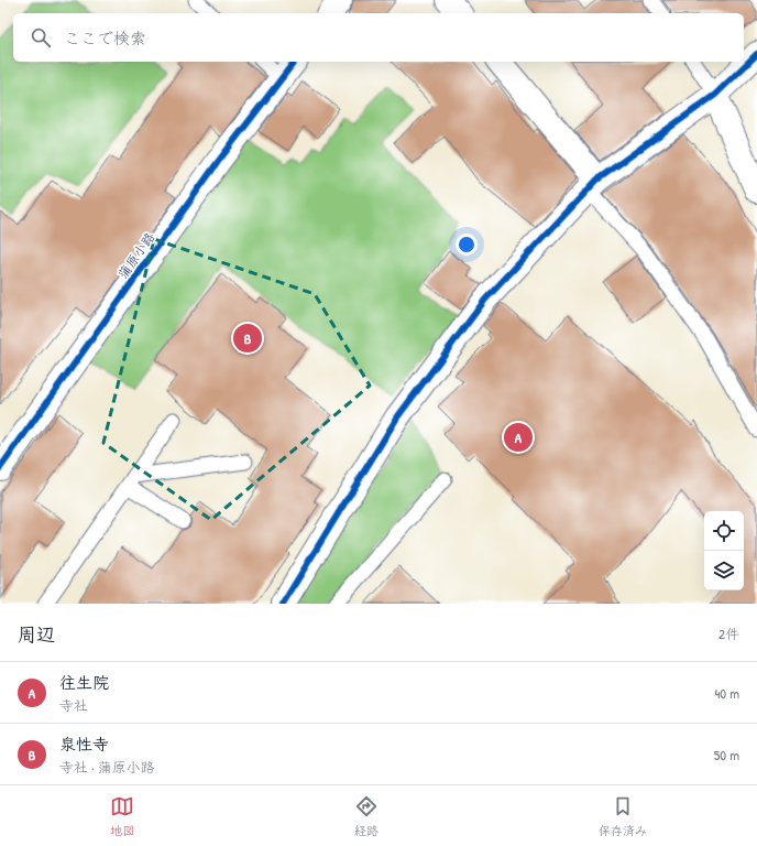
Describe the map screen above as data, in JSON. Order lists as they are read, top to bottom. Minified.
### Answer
{"streets":{"street":["蒲原小路"]},"page":{"search":"ここで検索","pins":["B","A"],"heading":["周辺","2件"],"list":[{"mark":"A","name":"往生院","note":"寺社","value":"40 m"},{"mark":"B","name":"泉性寺","note":"寺社 · 蒲原小路","value":"50 m"}],"nav":["地図","経路","保存済み"]}}
